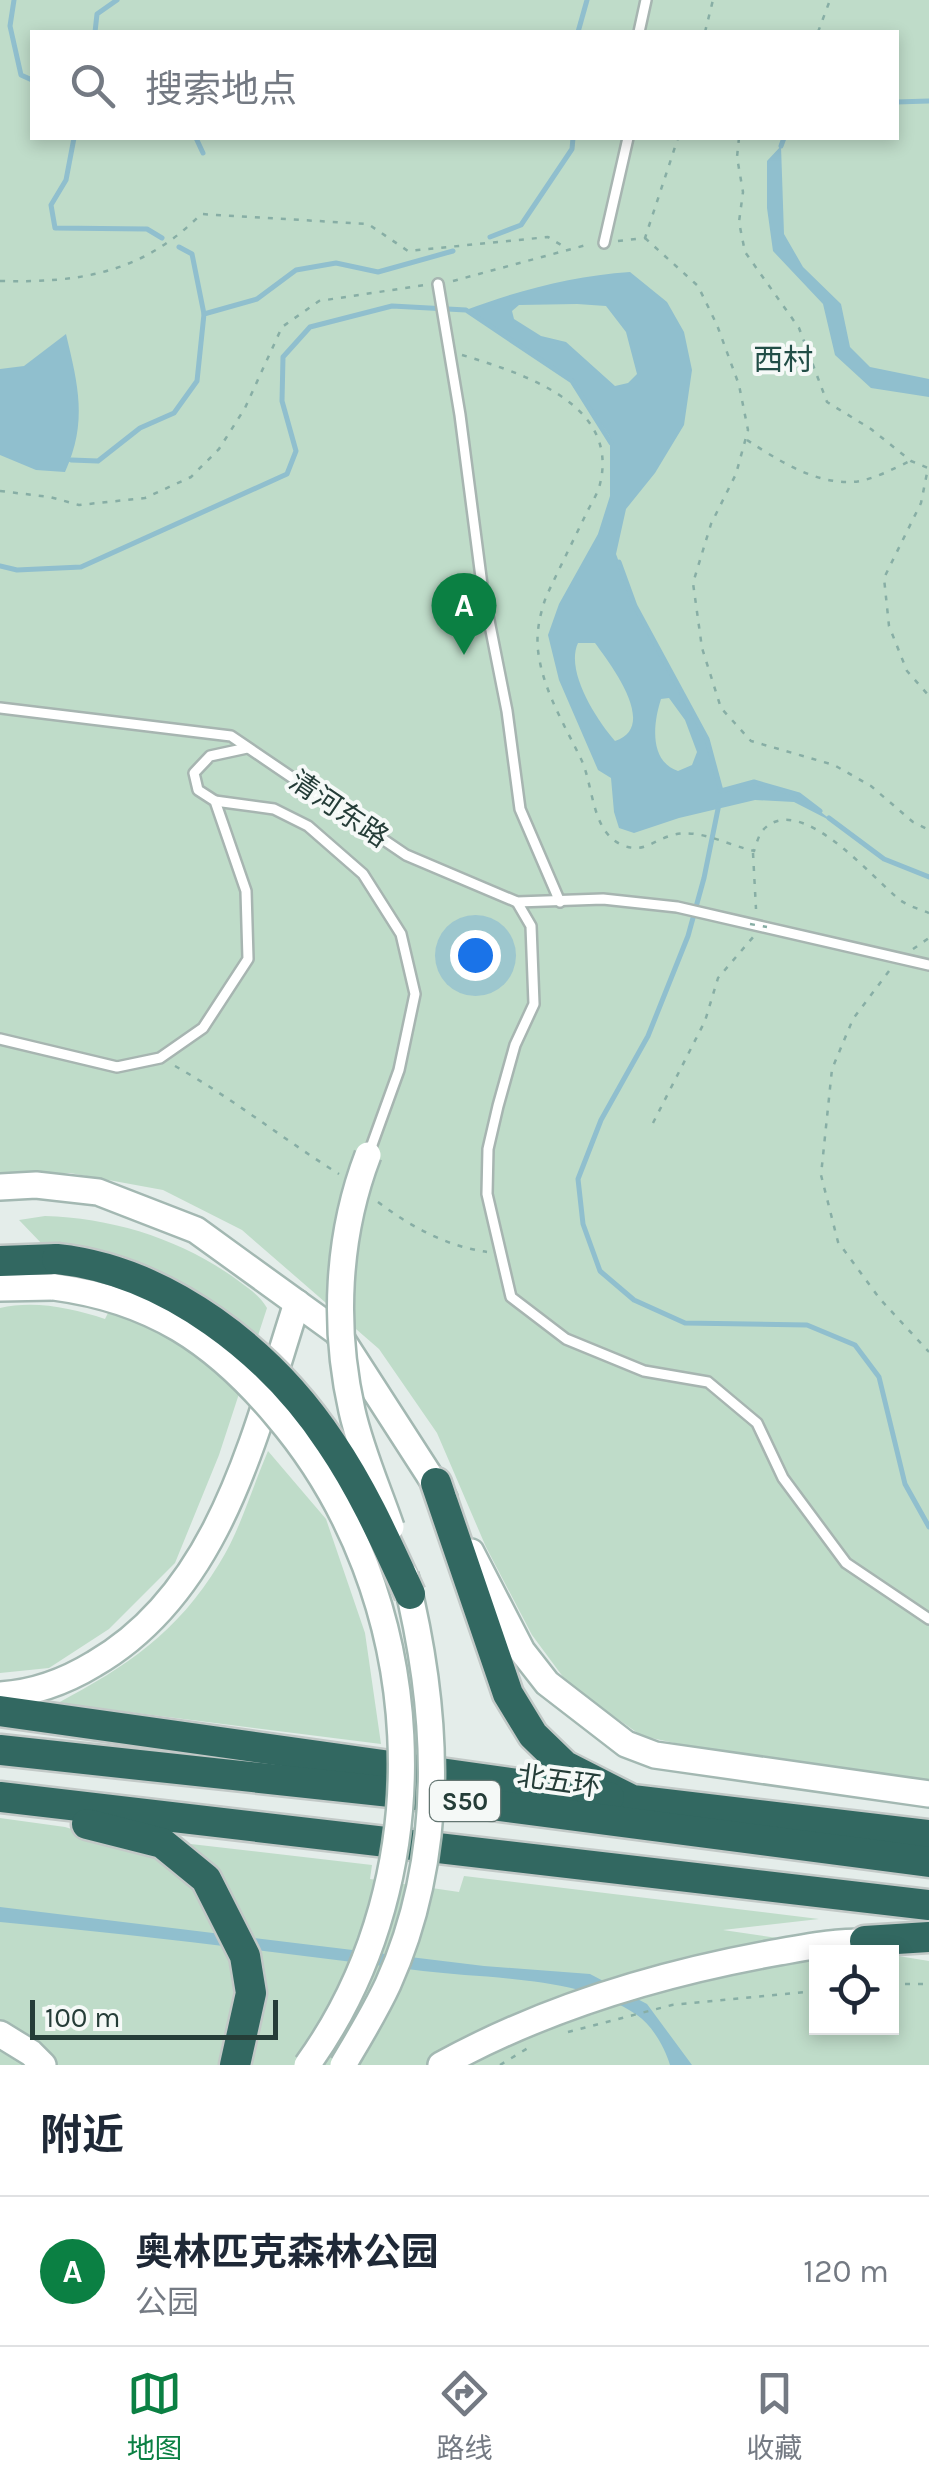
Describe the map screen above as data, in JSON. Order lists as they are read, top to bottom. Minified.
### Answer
{"streets":{"highway":["北五环","S50"],"lane":["清河东路"]},"districts":["西村"],"scale_bar":"100 m","page":{"search":"搜索地点","pins":"A","scale":"100 m","heading":"附近","list":[{"mark":"A","name":"奥林匹克森林公园","note":"公园","value":"120 m"}],"nav":["地图","路线","收藏"]}}
